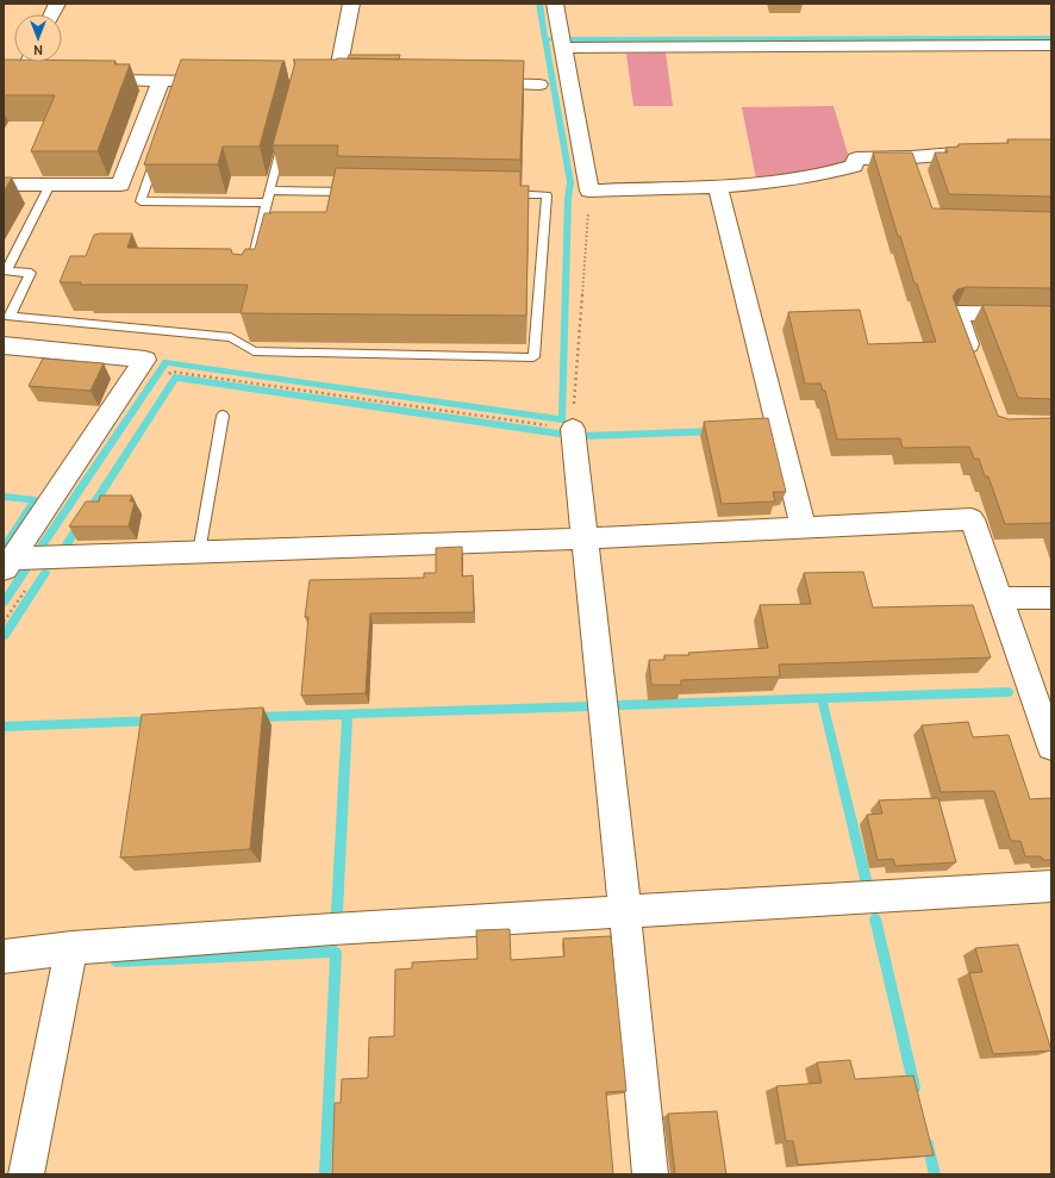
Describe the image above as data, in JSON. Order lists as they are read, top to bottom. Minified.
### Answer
{"north":"bottom"}
